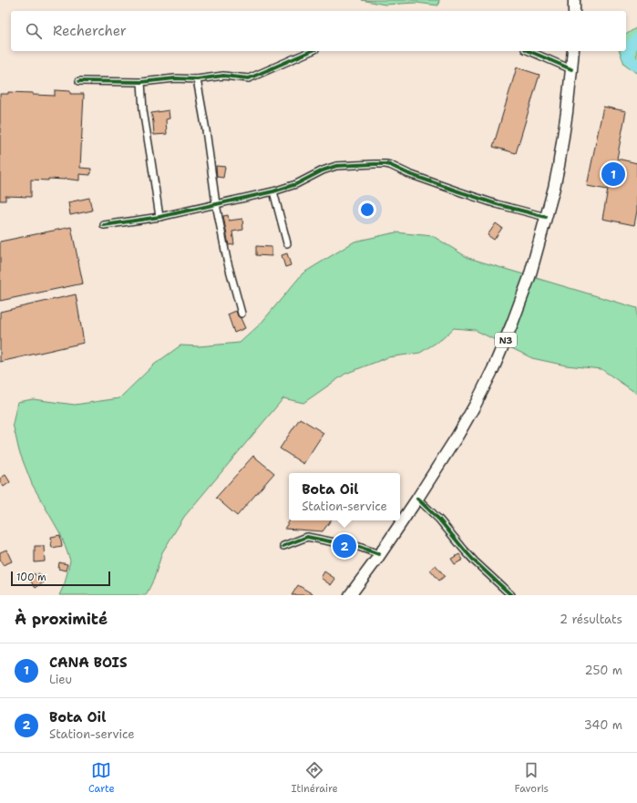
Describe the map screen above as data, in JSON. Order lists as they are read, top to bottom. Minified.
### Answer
{"streets":{"highway":["N3"]},"scale_bar":"100 m","page":{"search":"Rechercher","pins":["1","2"],"popup":["Bota Oil","Station-service"],"scale":"100 m","heading":["À proximité","2 résultats"],"list":[{"mark":"1","name":"CANA BOIS","note":"Lieu","value":"250 m"},{"mark":"2","name":"Bota Oil","note":"Station-service","value":"340 m"}],"nav":["Carte","Itinéraire","Favoris"]}}
